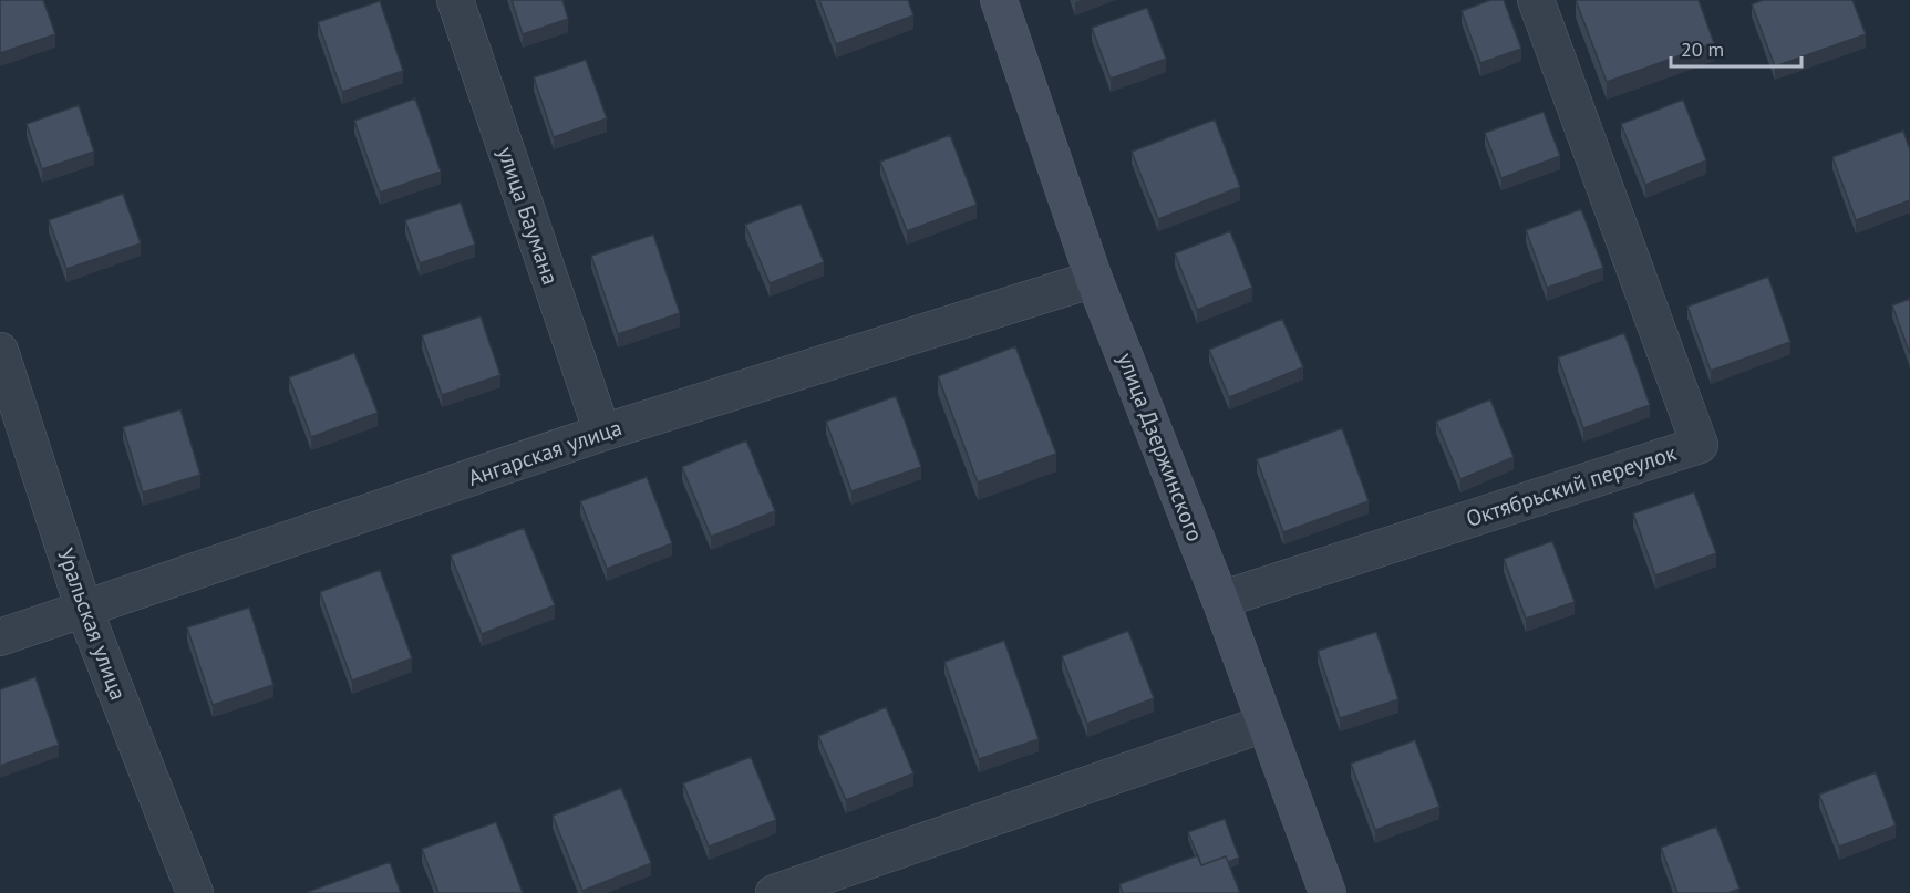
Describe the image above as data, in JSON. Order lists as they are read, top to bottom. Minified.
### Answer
{"streets":{"street":["улица Баумана","улица Дзержинского","Ангарская улица","Октябрьский переулок","Уральская улица"]},"crossings":[["улица Баумана","Ангарская улица"],["улица Дзержинского","Ангарская улица"],["улица Дзержинского","Октябрьский переулок"],["Ангарская улица","Уральская улица"]],"scale_bar":"20 m"}
